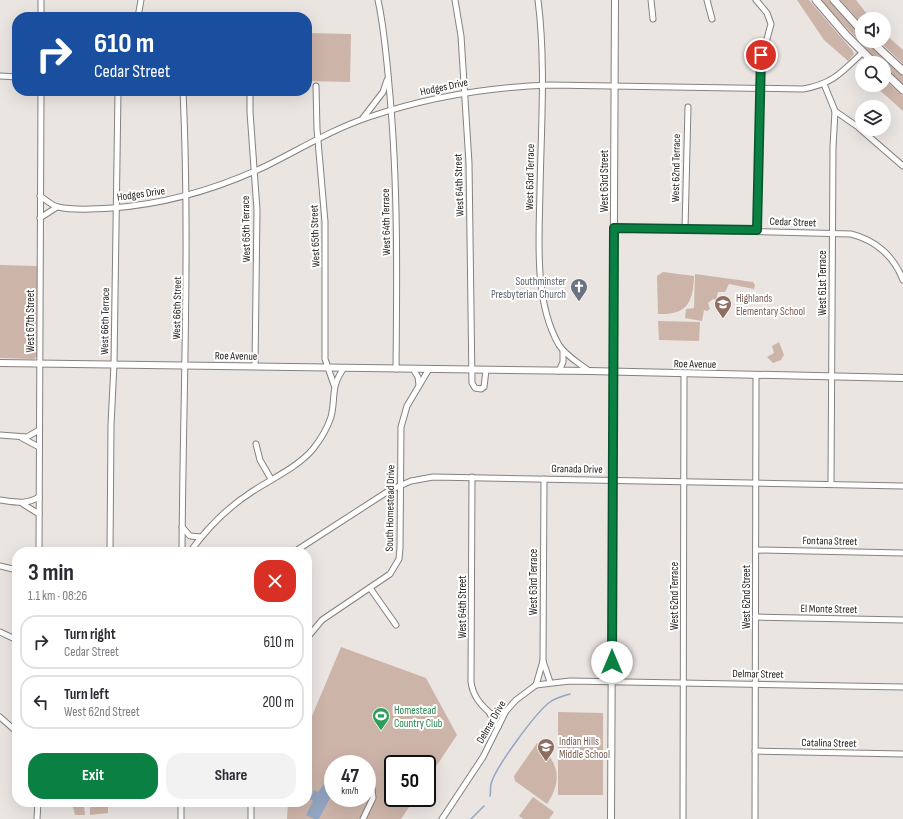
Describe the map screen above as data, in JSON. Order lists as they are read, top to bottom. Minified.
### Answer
{"streets":{"main road":["West 63rd Street","Roe Avenue"],"street":["Hodges Drive","West 62nd Terrace","West 63rd Terrace","West 64th Street","West 64th Terrace","Cedar Street","West 65th Terrace","West 65th Street","West 61st Terrace","West 66th Street","West 67th Street","West 66th Terrace","Granada Drive","South Homestead Drive","Fontana Street","West 62nd Street","El Monte Street","Delmar Street","Delmar Drive","Catalina Street"]},"crossings":[["Hodges Drive","West 63rd Terrace"],["Hodges Drive","West 63rd Street"],["Hodges Drive","West 64th Street"],["Hodges Drive","West 64th Terrace"],["Hodges Drive","West 65th Terrace"],["Hodges Drive","West 65th Street"],["Hodges Drive","West 61st Terrace"],["Hodges Drive","West 66th Street"],["Hodges Drive","West 66th Terrace"],["West 62nd Terrace","Cedar Street"],["West 62nd Terrace","Roe Avenue"],["West 62nd Terrace","Granada Drive"],["West 62nd Terrace","Delmar Street"],["West 63rd Terrace","Roe Avenue"],["West 63rd Terrace","Granada Drive"],["West 63rd Terrace","Delmar Drive"],["West 63rd Street","Cedar Street"],["West 63rd Street","Roe Avenue"],["West 63rd Street","Granada Drive"],["West 63rd Street","Delmar Street"],["West 63rd Street","Delmar Drive"],["West 64th Street","Roe Avenue"],["West 64th Street","Granada Drive"],["West 64th Street","Delmar Drive"],["West 64th Terrace","Roe Avenue"],["Cedar Street","West 61st Terrace"],["West 65th Terrace","Roe Avenue"],["West 65th Street","Roe Avenue"],["West 61st Terrace","Roe Avenue"],["West 61st Terrace","Granada Drive"],["West 66th Street","Roe Avenue"],["West 67th Street","Roe Avenue"],["West 66th Terrace","Roe Avenue"],["Roe Avenue","South Homestead Drive"],["Roe Avenue","West 62nd Street"],["Granada Drive","South Homestead Drive"],["Granada Drive","West 62nd Street"],["Fontana Street","West 62nd Street"],["West 62nd Street","El Monte Street"],["West 62nd Street","Delmar Street"],["West 62nd Street","Catalina Street"],["Delmar Street","Delmar Drive"]],"places":{"church":["Southminster Presbyterian Church"],"school or university":["Highlands Elementary School","Indian Hills Middle School"],"sports":["Homestead Country Club"]},"page":{"turn":["610 m","Cedar Street"],"heading":["3 min","1.1 km · 08:26"],"list":[{"name":"Turn right","note":"Cedar Street","value":"610 m"},{"name":"Turn left","note":"West 62nd Street","value":"200 m"}],"buttons":["Exit","Share"],"speed":"47 km/h","limit":"50"}}
